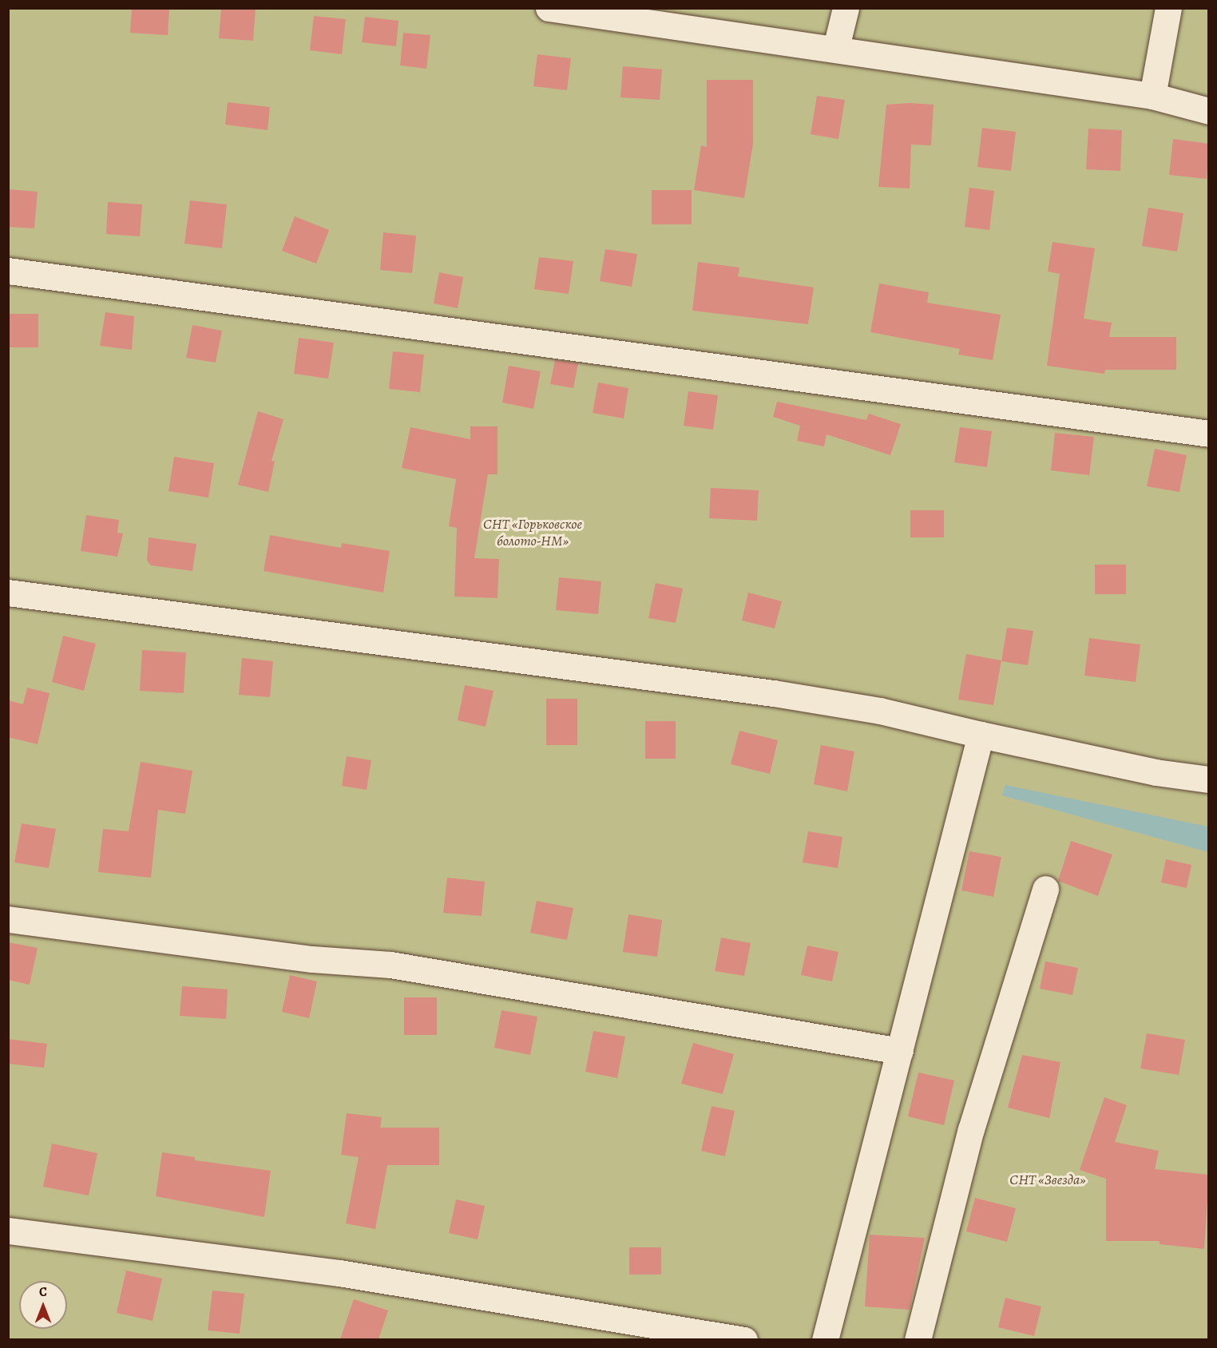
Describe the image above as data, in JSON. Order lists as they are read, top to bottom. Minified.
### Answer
{"parks":["СНТ «Горьковское болото-НМ»","СНТ «Звезда»"],"north":"top"}
